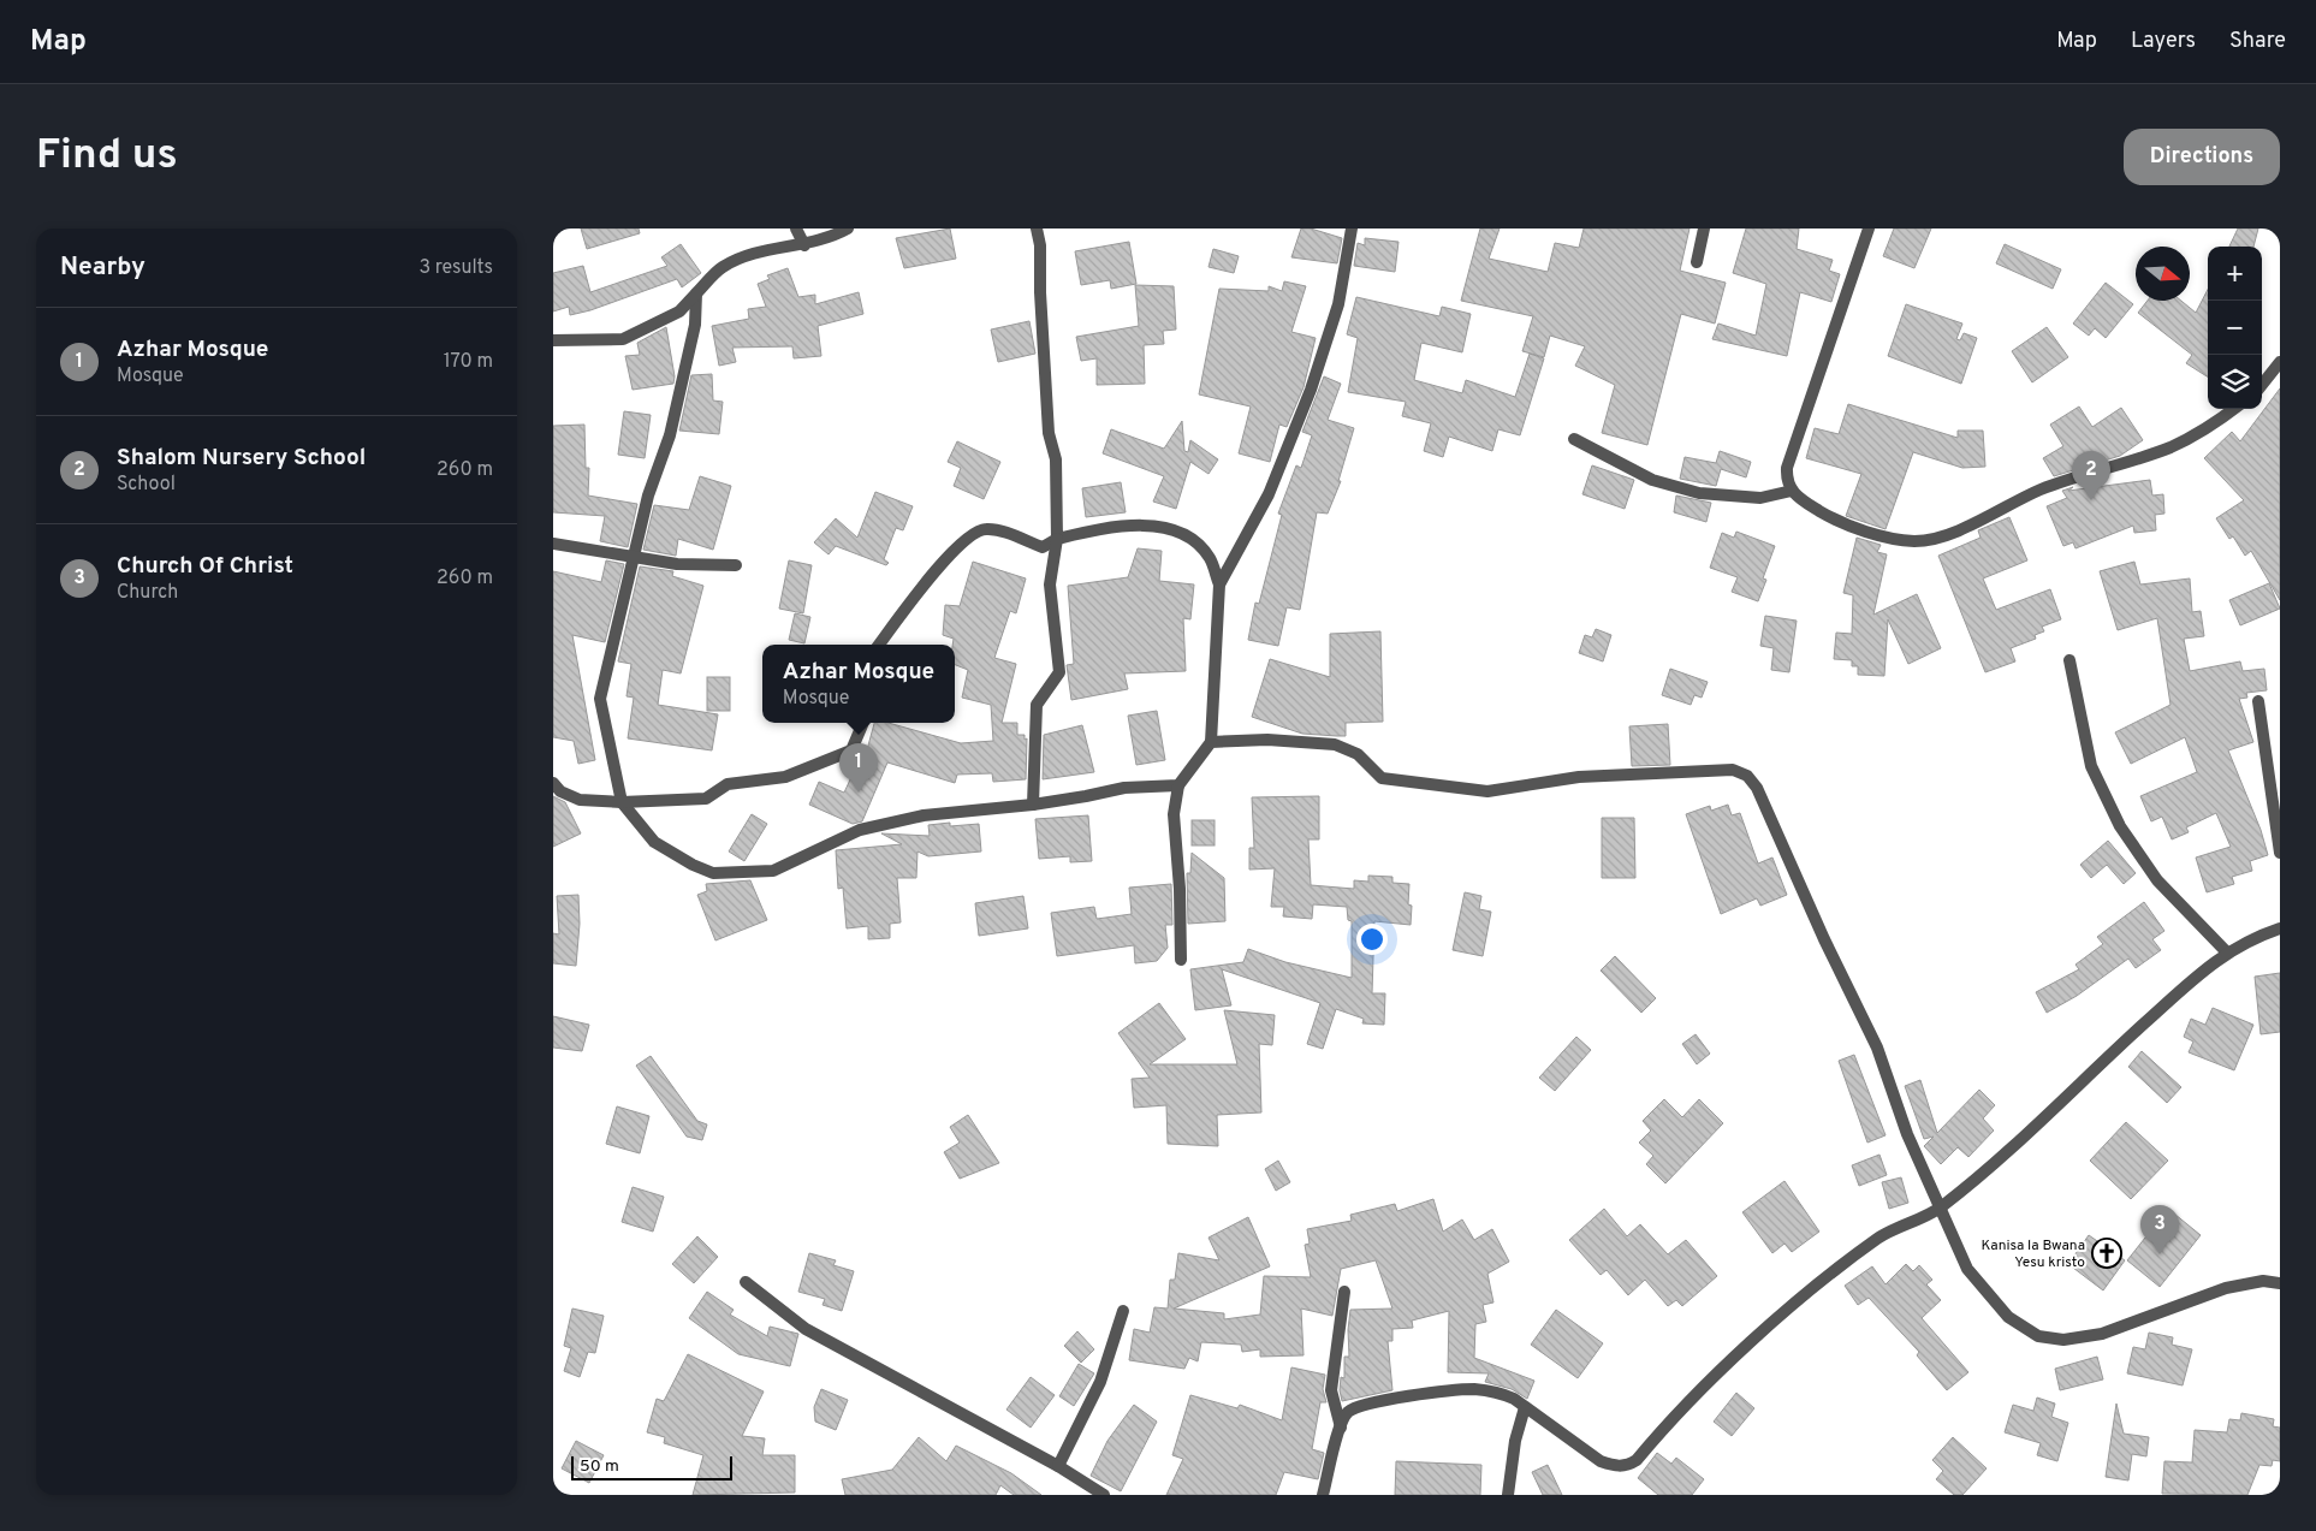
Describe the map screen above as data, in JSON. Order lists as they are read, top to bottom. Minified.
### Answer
{"places":{"church":["Kanisa la Bwana Yesu kristo"]},"scale_bar":"50 m","north":"right","page":{"header":"Map","nav":["Map","Layers","Share"],"buttons":"Directions","title":"Find us","heading":["Nearby","3 results"],"map_buttons":["+","−"],"list":[{"mark":"1","name":"Azhar Mosque","note":"Mosque","value":"170 m"},{"mark":"2","name":"Shalom Nursery School","note":"School","value":"260 m"},{"mark":"3","name":"Church Of Christ","note":"Church","value":"260 m"}],"pins":["2","1","3"],"popup":["Azhar Mosque","Mosque"],"scale":"50 m"}}
